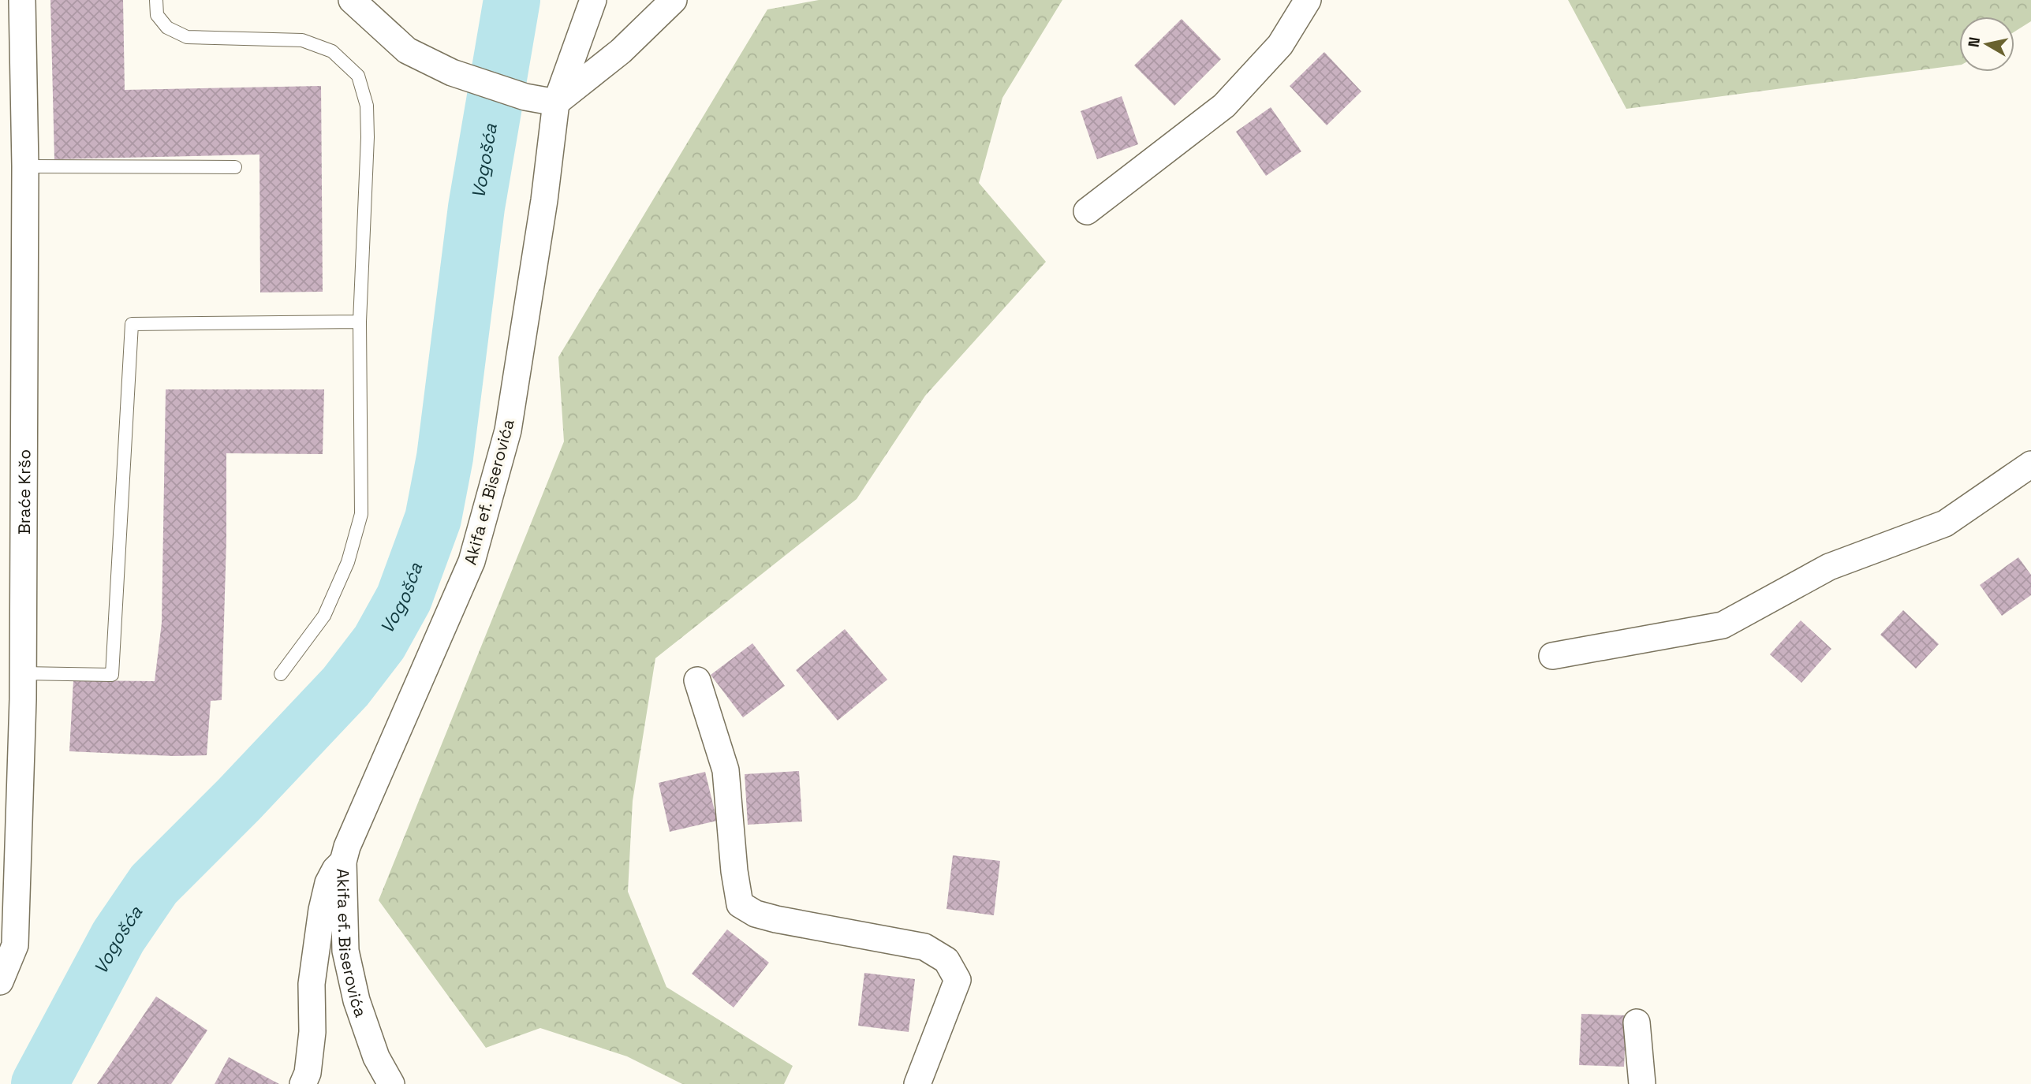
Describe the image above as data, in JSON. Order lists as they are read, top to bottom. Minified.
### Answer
{"streets":{"street":["Akifa ef. Biserovića","Braće Kršo"]},"water":["Vogošća"],"north":"left"}
